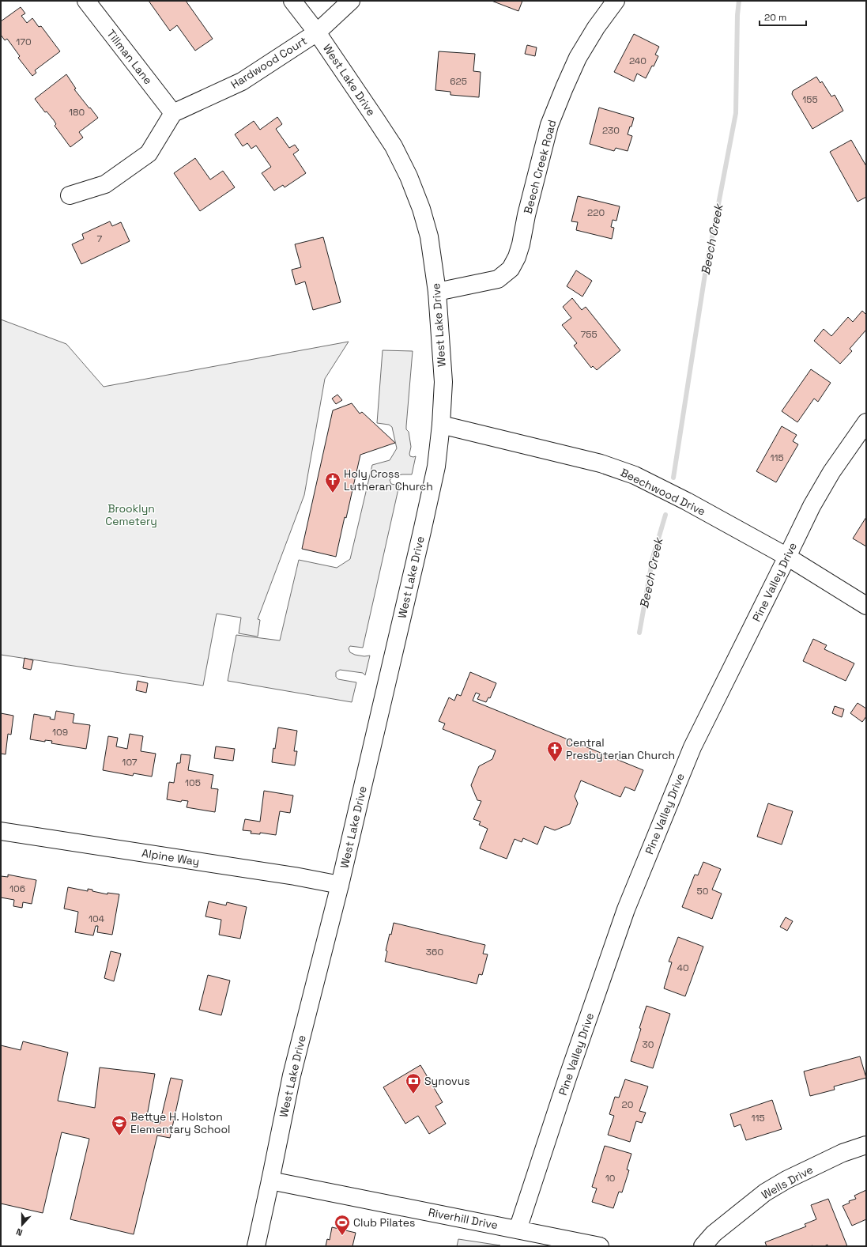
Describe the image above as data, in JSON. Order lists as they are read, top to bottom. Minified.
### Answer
{"streets":{"street":["Tillman Lane","Hardwood Court","West Lake Drive","Beech Creek Road","Beechwood Drive","Pine Valley Drive","Alpine Way","Wells Drive","Riverhill Drive"]},"crossings":[["Tillman Lane","Hardwood Court"],["Hardwood Court","West Lake Drive"],["West Lake Drive","Beech Creek Road"],["West Lake Drive","Beechwood Drive"],["West Lake Drive","Alpine Way"],["West Lake Drive","Riverhill Drive"],["Beechwood Drive","Pine Valley Drive"],["Pine Valley Drive","Riverhill Drive"]],"water":["Beech Creek"],"parks":["Brooklyn Cemetery"],"places":{"church":["Holy Cross Lutheran Church","Central Presbyterian Church"],"bank":["Synovus"],"school or university":["Bettye H. Holston Elementary School"],"sports":["Club Pilates"]},"house_numbers":["170","240","625","155","180","230","220","7","755","115","109","107","105","106","50","104","360","40","30","20","115","10"],"scale_bar":"20 m","north":"bottom"}
